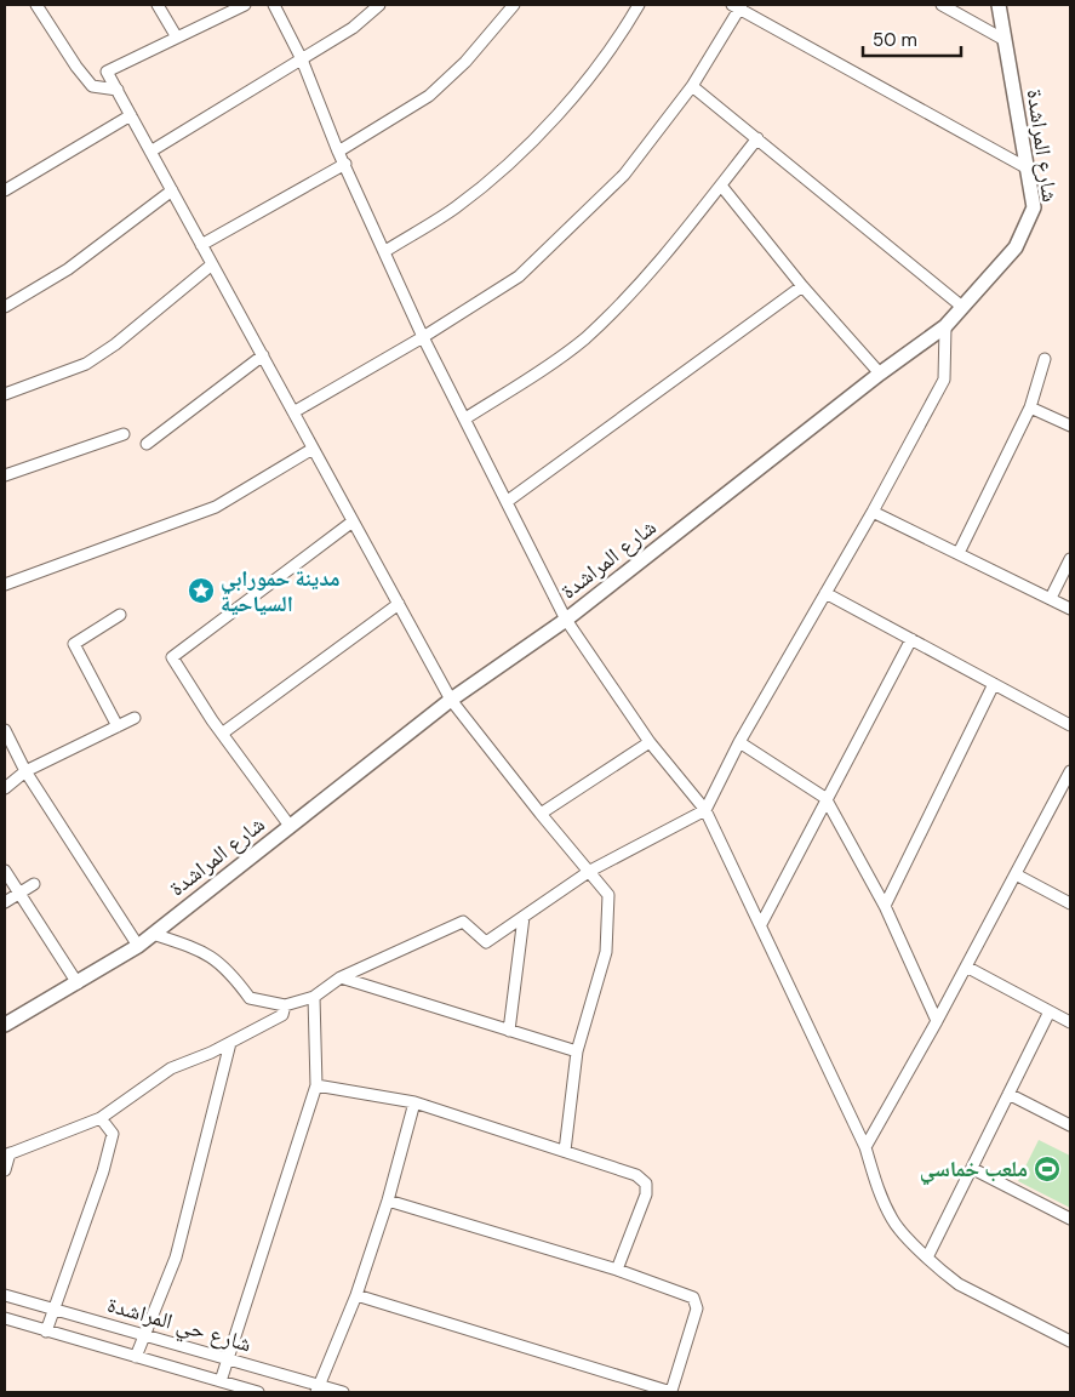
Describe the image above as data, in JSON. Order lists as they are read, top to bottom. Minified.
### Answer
{"streets":{"street":["شارع المراشدة","شارع حي المراشدة"]},"places":{"place":["مدينة حمورابي السياحية"],"sports":["ملعب خماسي"]},"scale_bar":"50 m"}
